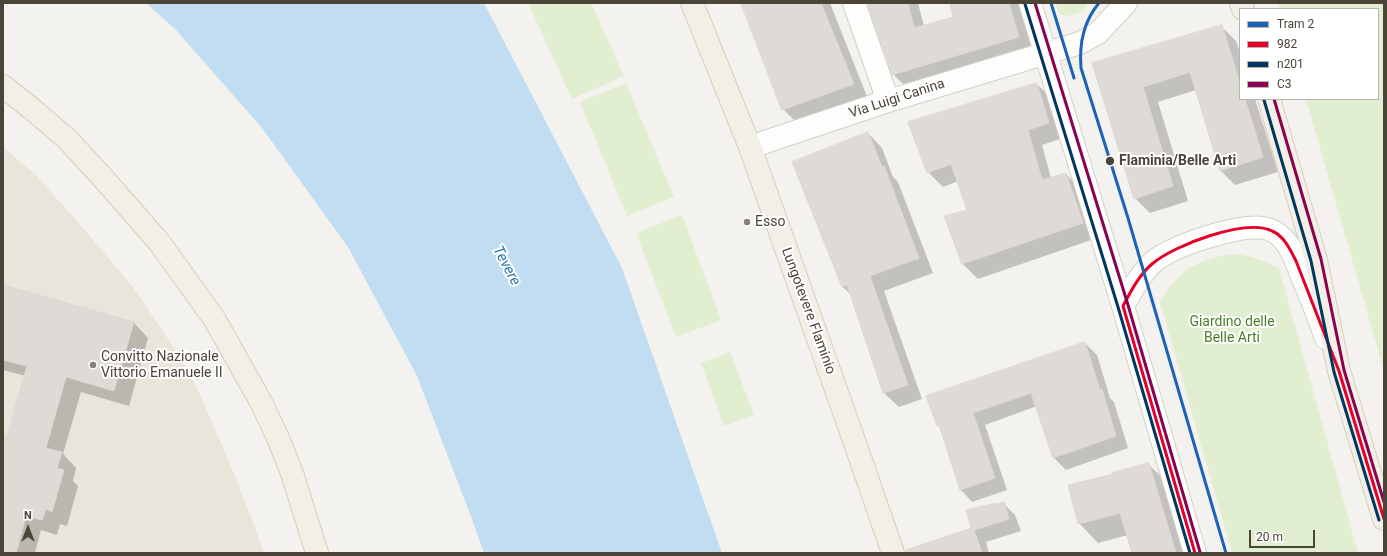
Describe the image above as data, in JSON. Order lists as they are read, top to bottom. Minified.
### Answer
{"streets":{"main road":["Lungotevere Flaminio"],"street":["Via Luigi Canina"]},"crossings":[["Via Luigi Canina","Lungotevere Flaminio"]],"water":["Tevere"],"parks":["Giardino delle Belle Arti"],"places":["Flaminia/Belle Arti","Esso","Convitto Nazionale Vittorio Emanuele II"],"lines":["tram line 2","transit line C3","transit line n201","transit line 982"],"legend":["Tram 2","982","n201","C3"],"scale_bar":"20 m","north":"top"}
